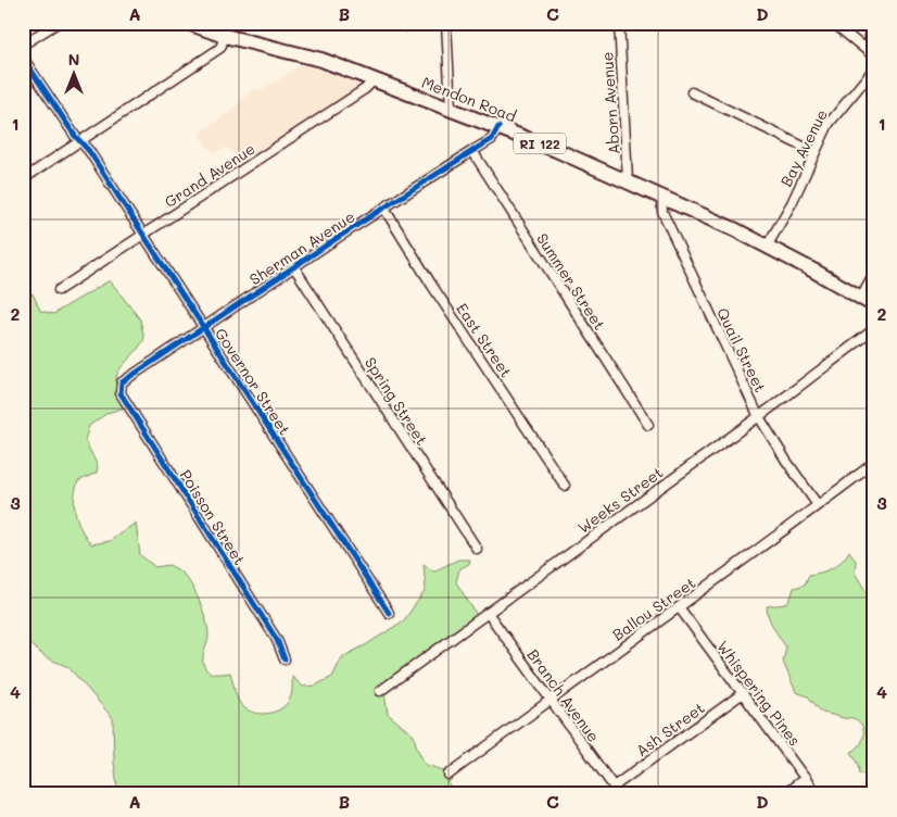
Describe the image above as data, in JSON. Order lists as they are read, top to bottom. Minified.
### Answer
{"streets":{"main road":["Mendon Road","RI 122"],"street":["Aborn Avenue","Bay Avenue","Grand Avenue","Sherman Avenue","Summer Street","East Street","Quail Street","Governor Street","Spring Street","Weeks Street","Poisson Street","Ballou Street","Whispering Pines","Branch Avenue","Ash Street"]},"crossings":[["Mendon Road","Aborn Avenue"],["Mendon Road","Bay Avenue"],["Mendon Road","Grand Avenue"],["Mendon Road","Sherman Avenue"],["Mendon Road","Quail Street"],["Grand Avenue","Governor Street"],["Sherman Avenue","Summer Street"],["Sherman Avenue","East Street"],["Sherman Avenue","Governor Street"],["Sherman Avenue","Spring Street"],["Sherman Avenue","Poisson Street"],["Quail Street","Weeks Street"],["Quail Street","Ballou Street"],["Weeks Street","Branch Avenue"],["Ballou Street","Whispering Pines"],["Ballou Street","Branch Avenue"],["Whispering Pines","Ash Street"],["Branch Avenue","Ash Street"]],"north":"top","grid":{"columns":["A","B","C","D"],"rows":["1","2","3","4"]}}
